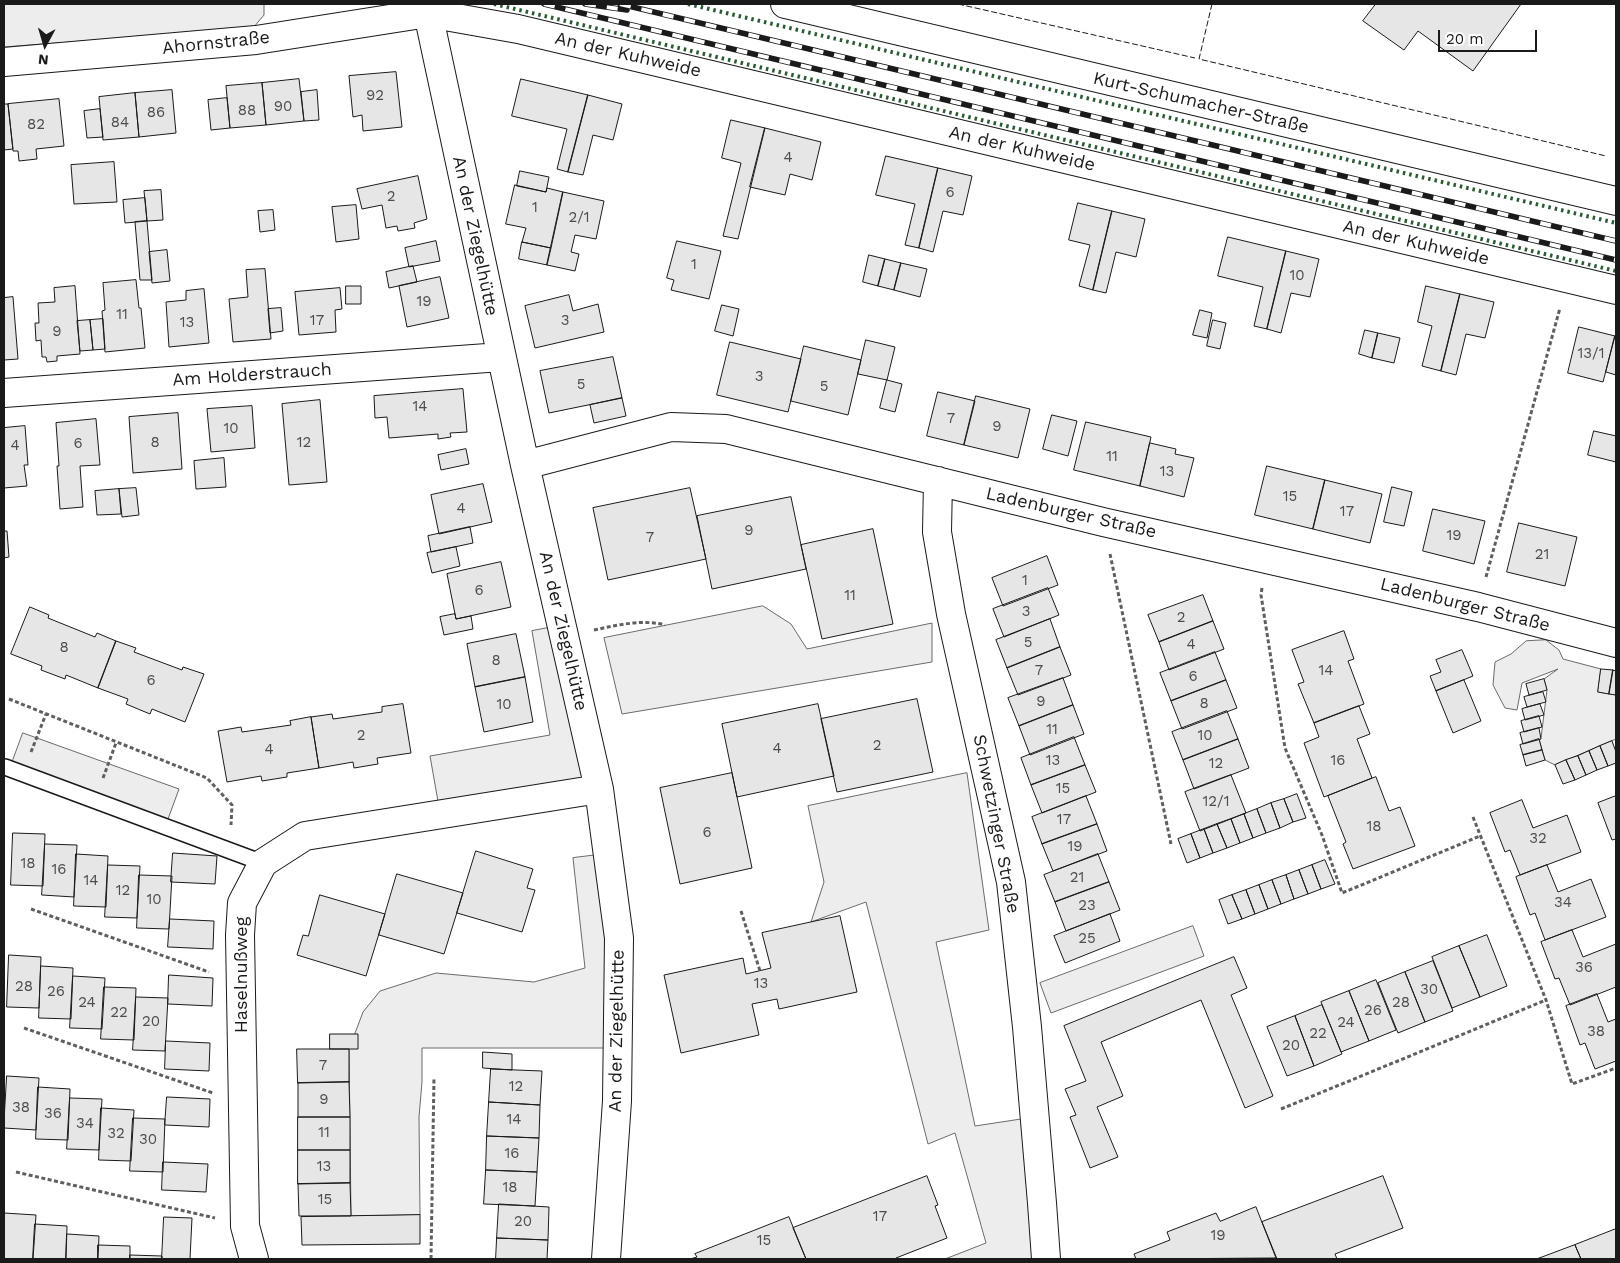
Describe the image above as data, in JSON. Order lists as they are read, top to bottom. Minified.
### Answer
{"streets":{"street":["Ahornstraße","An der Kuhweide","Kurt-Schumacher-Straße","An der Ziegelhütte","Am Holderstrauch","Ladenburger Straße","Schwetzinger Straße","Haselnußweg"]},"crossings":[["Ahornstraße","An der Kuhweide"],["Ahornstraße","An der Ziegelhütte"],["An der Kuhweide","An der Ziegelhütte"],["An der Ziegelhütte","Am Holderstrauch"],["An der Ziegelhütte","Ladenburger Straße"],["An der Ziegelhütte","Haselnußweg"],["Ladenburger Straße","Schwetzinger Straße"]],"house_numbers":["92","90","88","86","84","82","4","6","2","1","2/1","1","10","19","11","17","3","13","9","13/1","3","5","5","14","7","9","10","8","12","6","4","11","13","15","4","17","9","19","7","21","1","6","11","3","2","5","4","8","8","7","14","6","6","9","8","10","11","2","10","2","4","4","13","16","12","15","12/1","17","18","6","32","19","18","16","21","14","12","10","34","23","25","36","13","28","30","26","24","28","26","22","20","24","38","22","20","7","12","9","38","36","14","34","11","32","30","16","13","18","15","17","20","19","15"],"scale_bar":"20 m","north":"bottom"}
